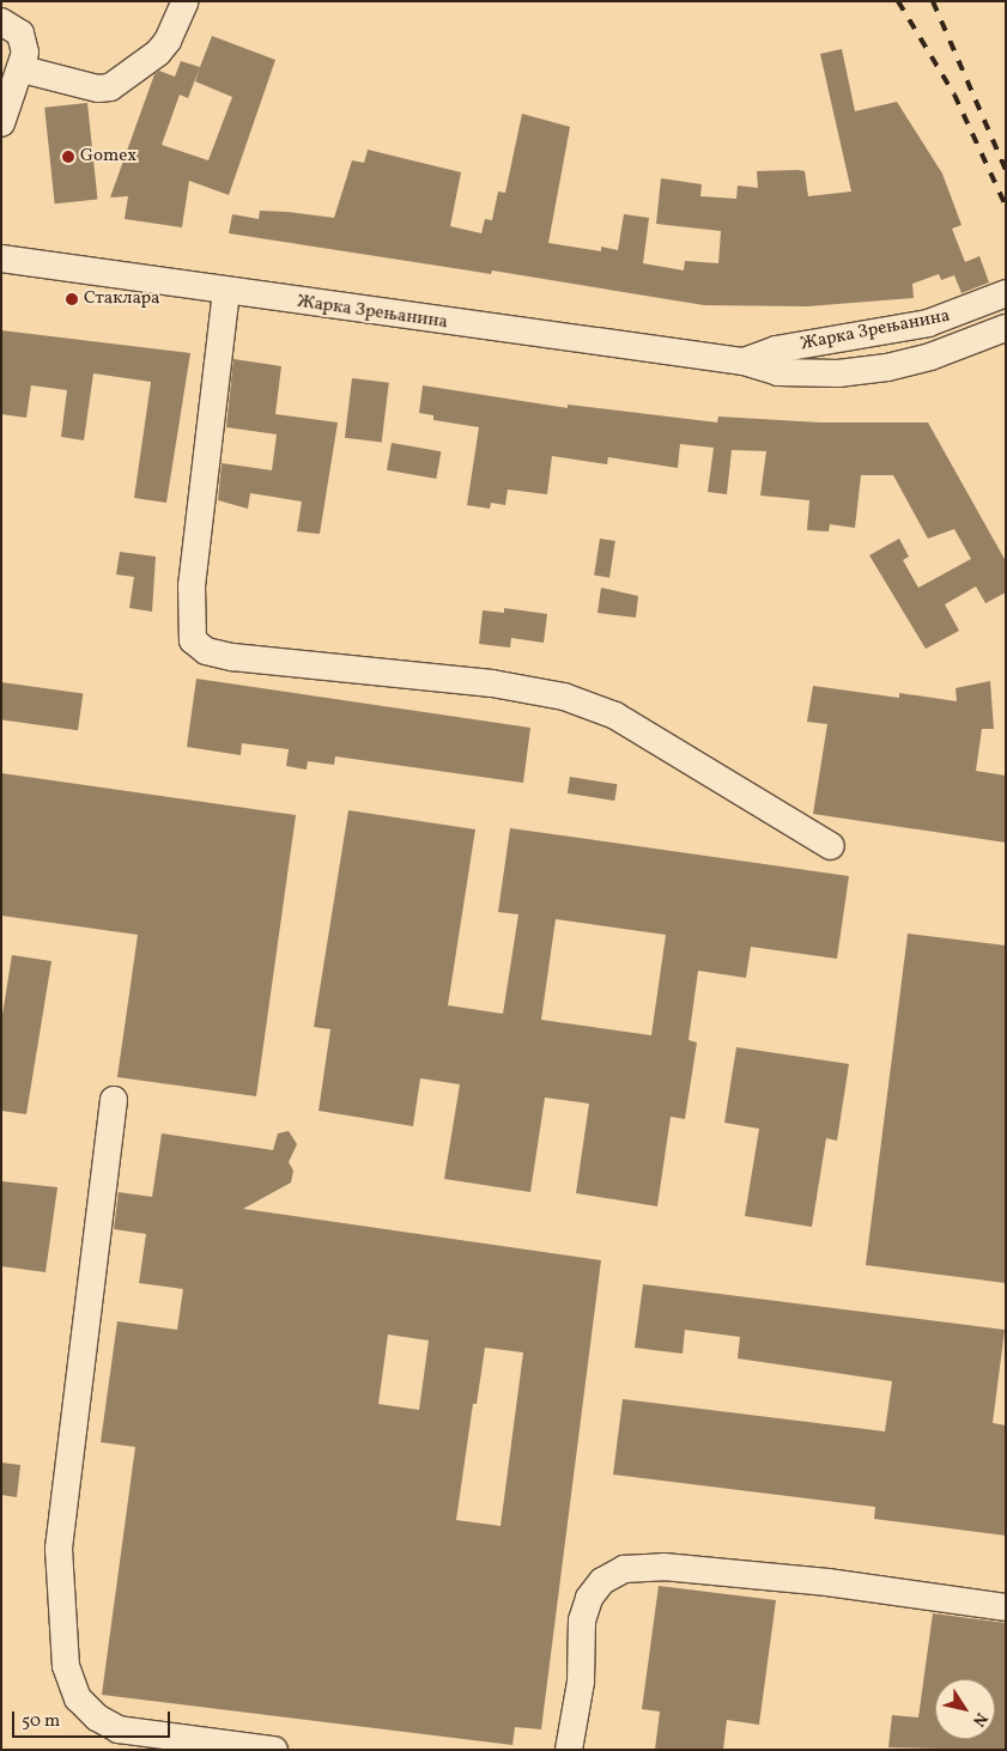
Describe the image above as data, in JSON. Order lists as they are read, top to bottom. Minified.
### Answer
{"streets":{"street":["Жарка Зрењанина"]},"places":["Gomex","Стаклара"],"scale_bar":"50 m","north":"bottom right"}
